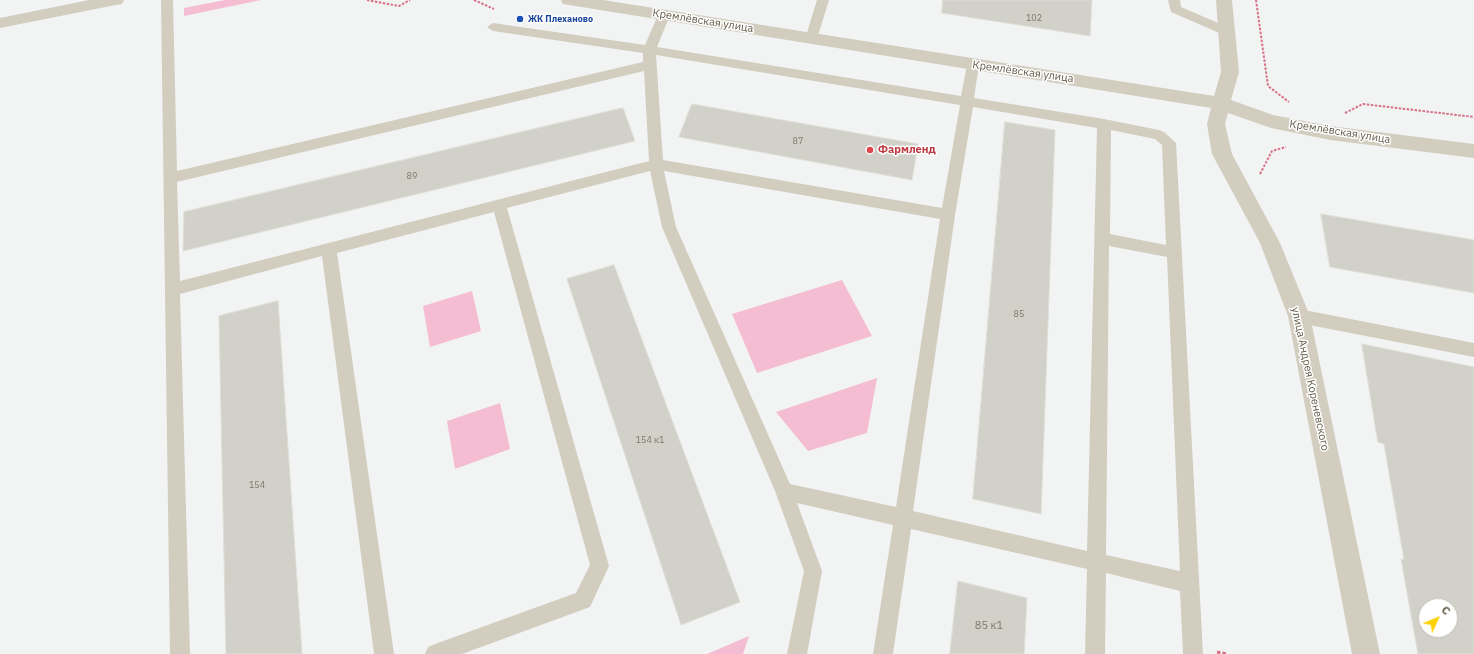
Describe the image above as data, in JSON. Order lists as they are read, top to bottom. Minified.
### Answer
{"streets":{"street":["Кремлёвская улица","улица Андрея Кореневского"]},"crossings":[["Кремлёвская улица","улица Андрея Кореневского"]],"places":["ЖК Плеханово","Фармленд"],"house_numbers":["102","87","89","85","154 к1","154","85 к1"],"north":"top right"}
